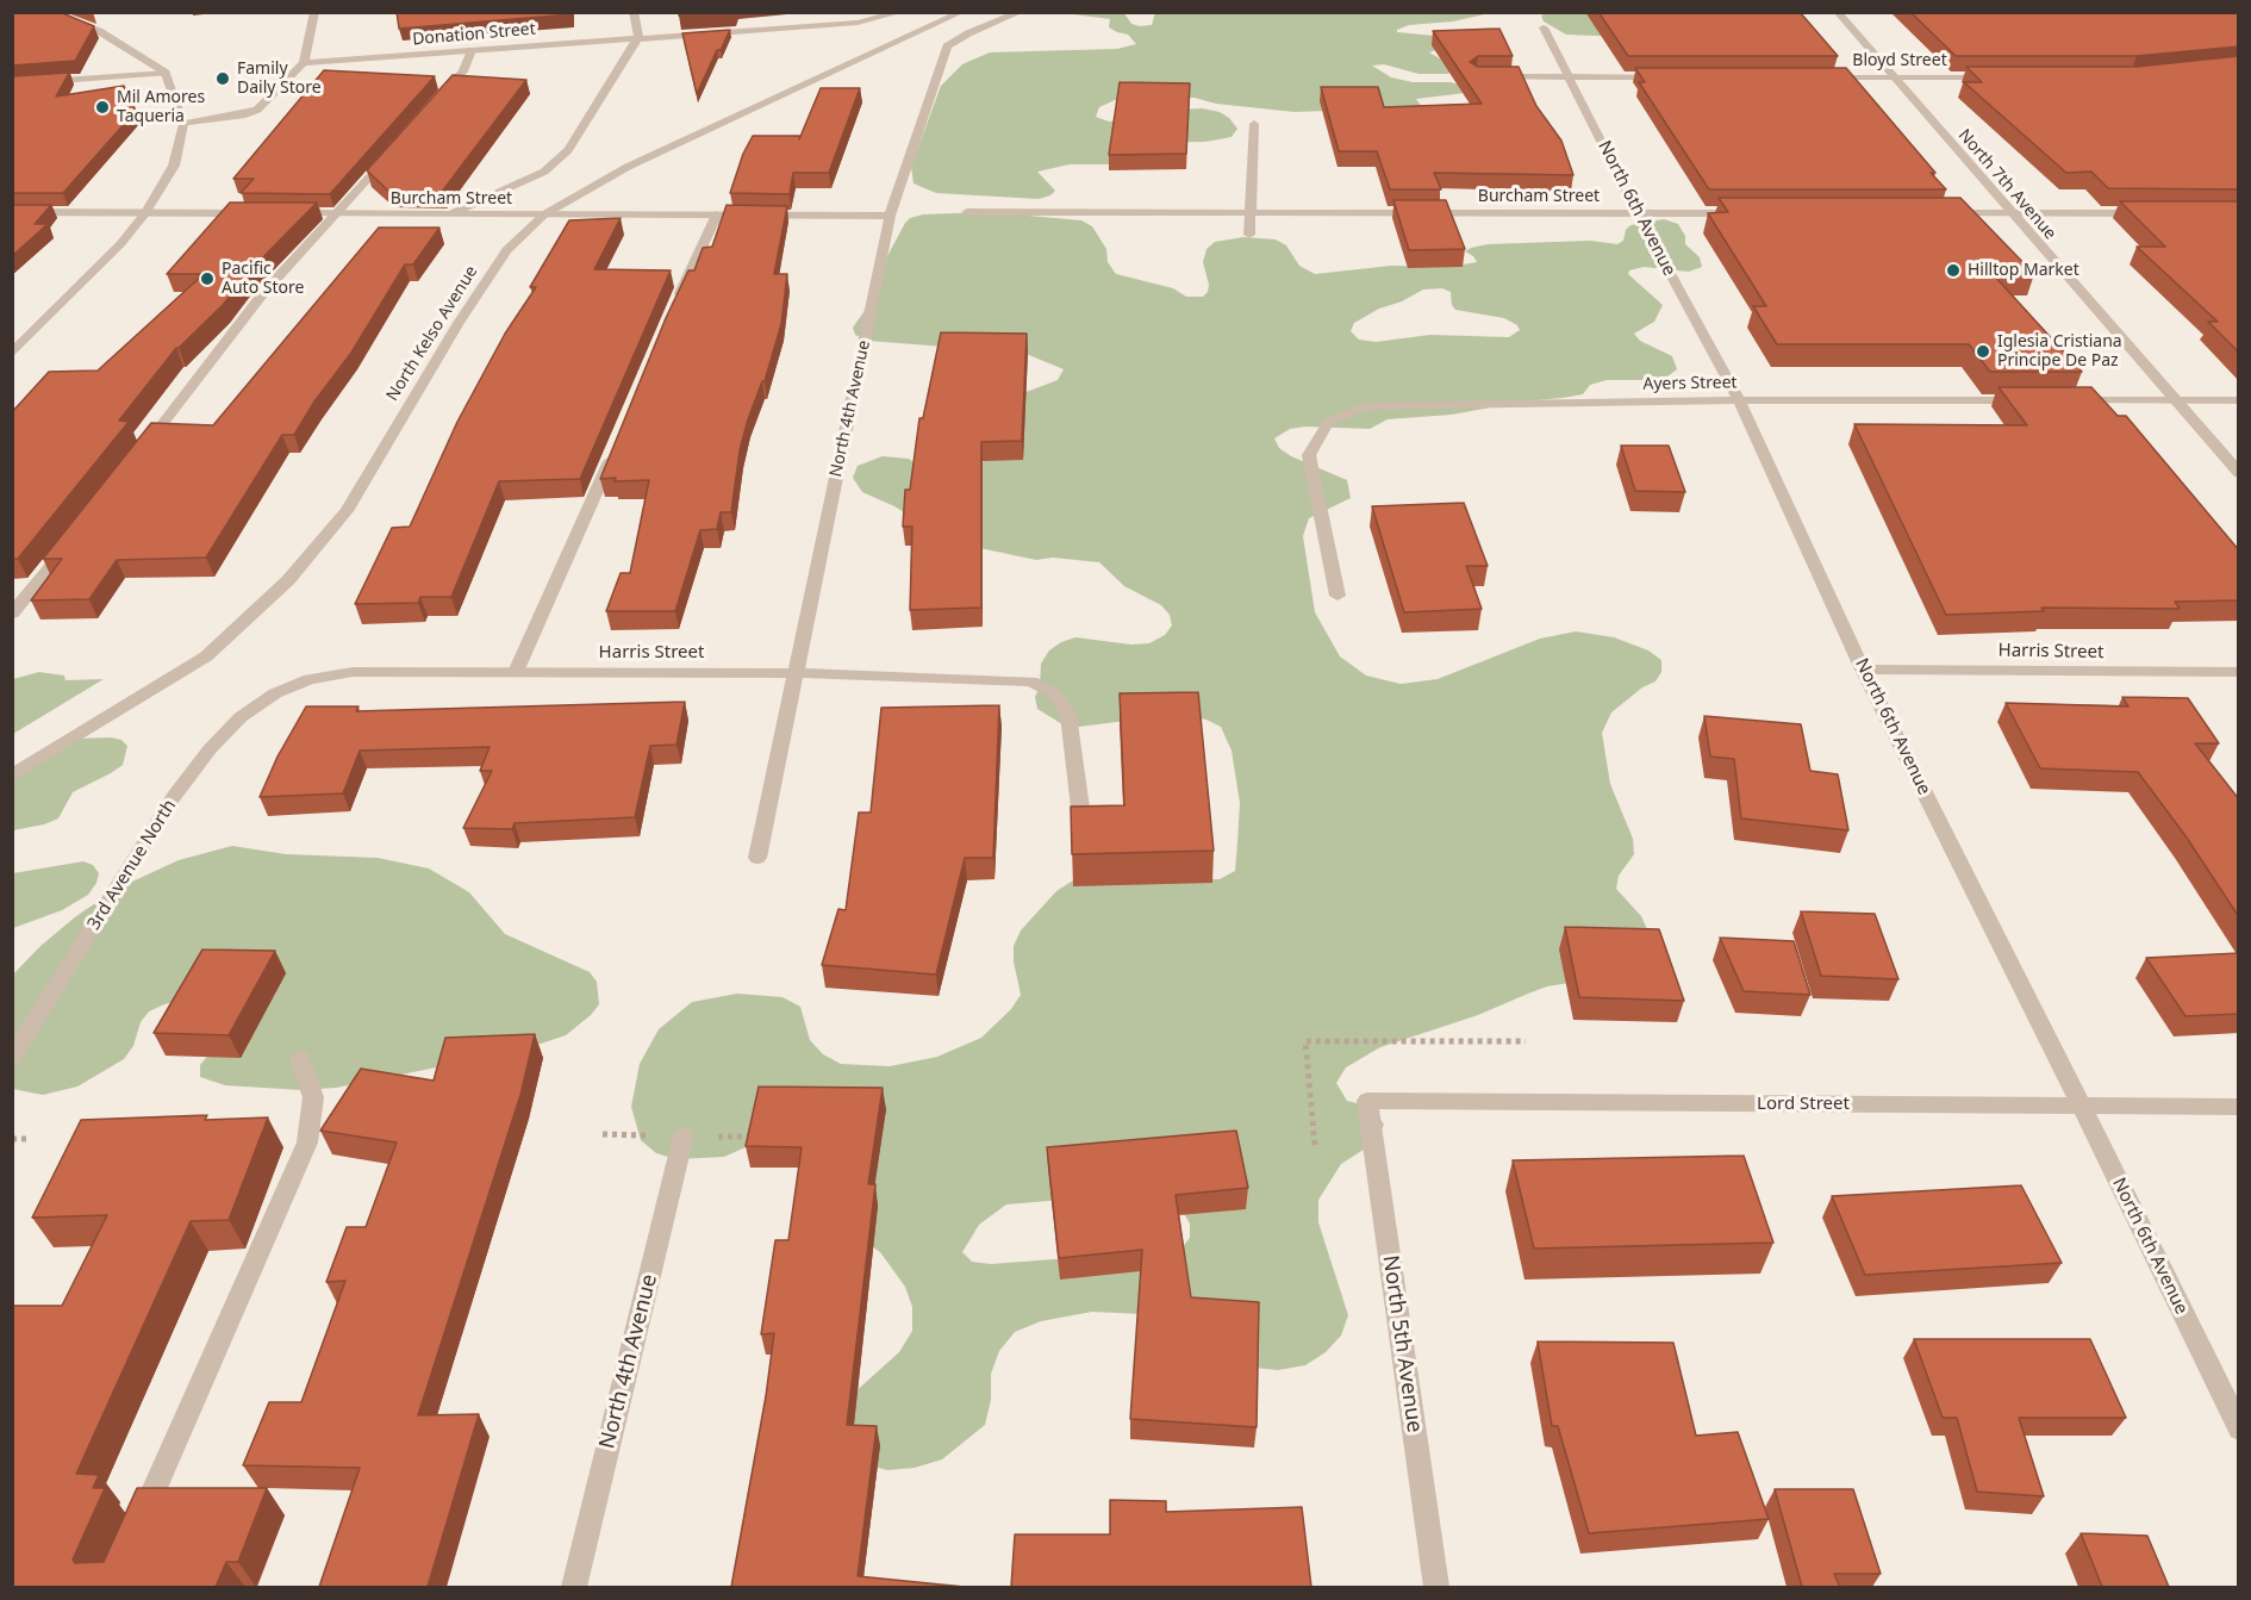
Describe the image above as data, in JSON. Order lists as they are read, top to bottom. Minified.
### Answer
{"streets":{"street":["Donation Street","Bloyd Street","North 7th Avenue","Burcham Street","North 6th Avenue","North Kelso Avenue","Ayers Street","North 4th Avenue","Harris Street","3rd Avenue North","Lord Street","North 5th Avenue"]},"crossings":[["Bloyd Street","North 7th Avenue"],["Burcham Street","North 6th Avenue"],["Burcham Street","North Kelso Avenue"],["Burcham Street","North 4th Avenue"],["North 6th Avenue","Ayers Street"],["North 6th Avenue","Harris Street"],["North 6th Avenue","Lord Street"],["North 4th Avenue","Harris Street"],["Harris Street","3rd Avenue North"],["Lord Street","North 5th Avenue"]],"places":["Family Daily Store","Mil Amores Taqueria","Hilltop Market","Pacific Auto Store","Iglesia Cristiana Principe De Paz"]}
